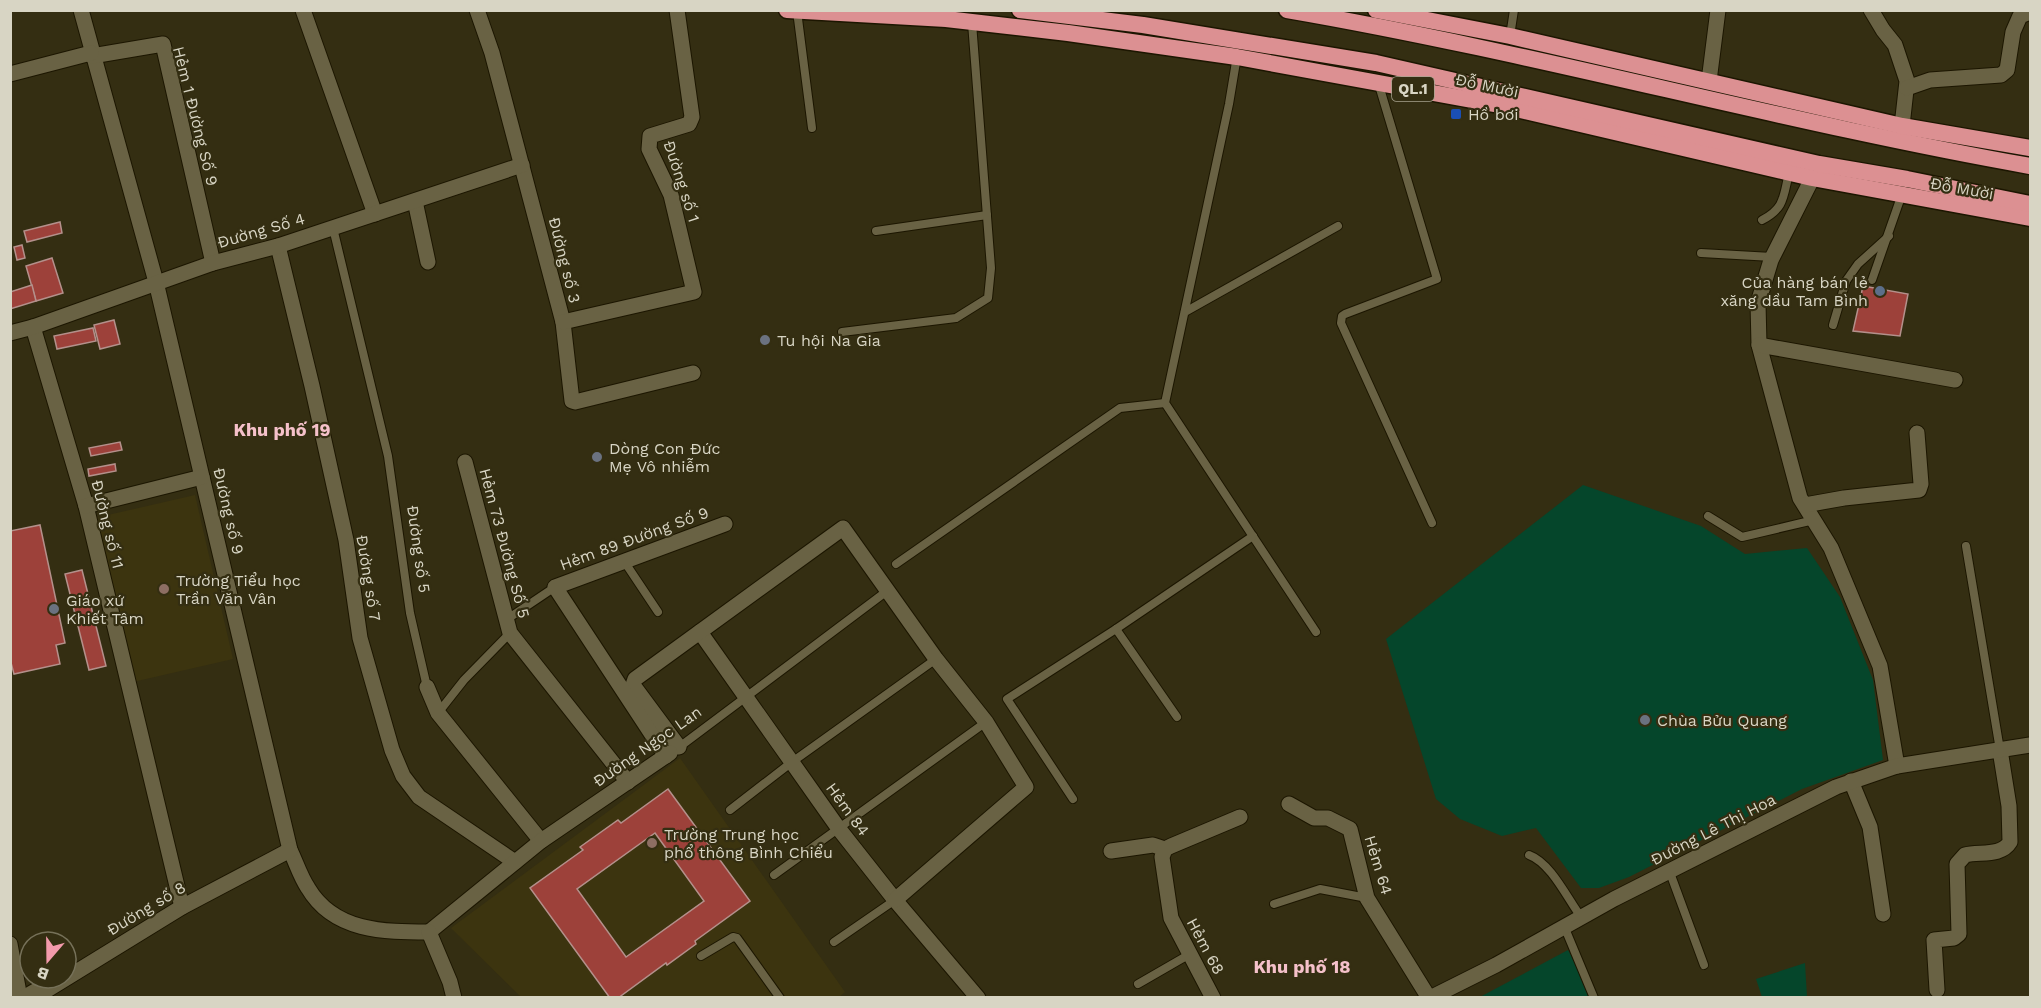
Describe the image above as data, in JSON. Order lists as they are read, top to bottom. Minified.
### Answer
{"streets":{"highway":["Đỗ Mười","QL.1"],"street":["Hẻm 1 Đường Số 9","Đường số 1","Đường Số 4","Đường số 3","Đường số 9","Đường số 11","Hẻm 89 Đường Số 9","Hẻm 73 Đường Số 5","Đường số 5","Đường số 7","Đường Ngọc Lan","Hẻm 84","Đường Lê Thị Hoa","Hẻm 64","Đường số 8","Hẻm 68"]},"crossings":[["Hẻm 1 Đường Số 9","Đường Số 4"],["Hẻm 1 Đường Số 9","Đường số 9"],["Đường số 1","Đường số 3"],["Đường Số 4","Đường số 3"],["Đường Số 4","Đường số 9"],["Đường Số 4","Đường số 11"],["Đường Số 4","Đường số 5"],["Đường Số 4","Đường số 7"],["Đường số 9","Đường Ngọc Lan"],["Đường số 9","Đường số 8"],["Đường số 11","Đường số 8"],["Đường số 5","Đường Ngọc Lan"],["Đường số 7","Đường Ngọc Lan"],["Đường Ngọc Lan","Hẻm 84"],["Đường Lê Thị Hoa","Hẻm 64"]],"districts":["Khu phố 19","Khu phố 18"],"places":{"transit":["Hồ bơi"],"other":["Của hàng bán lẻ xăng dầu Tam Bình","Tu hội Na Gia","Dòng Con Đức Mẹ Vô nhiễm","Trường Tiểu học Trần Văn Vân","Giáo xứ Khiết Tâm","Chùa Bửu Quang","Trường Trung học phổ thông Bình Chiểu"]},"north":"bottom"}
